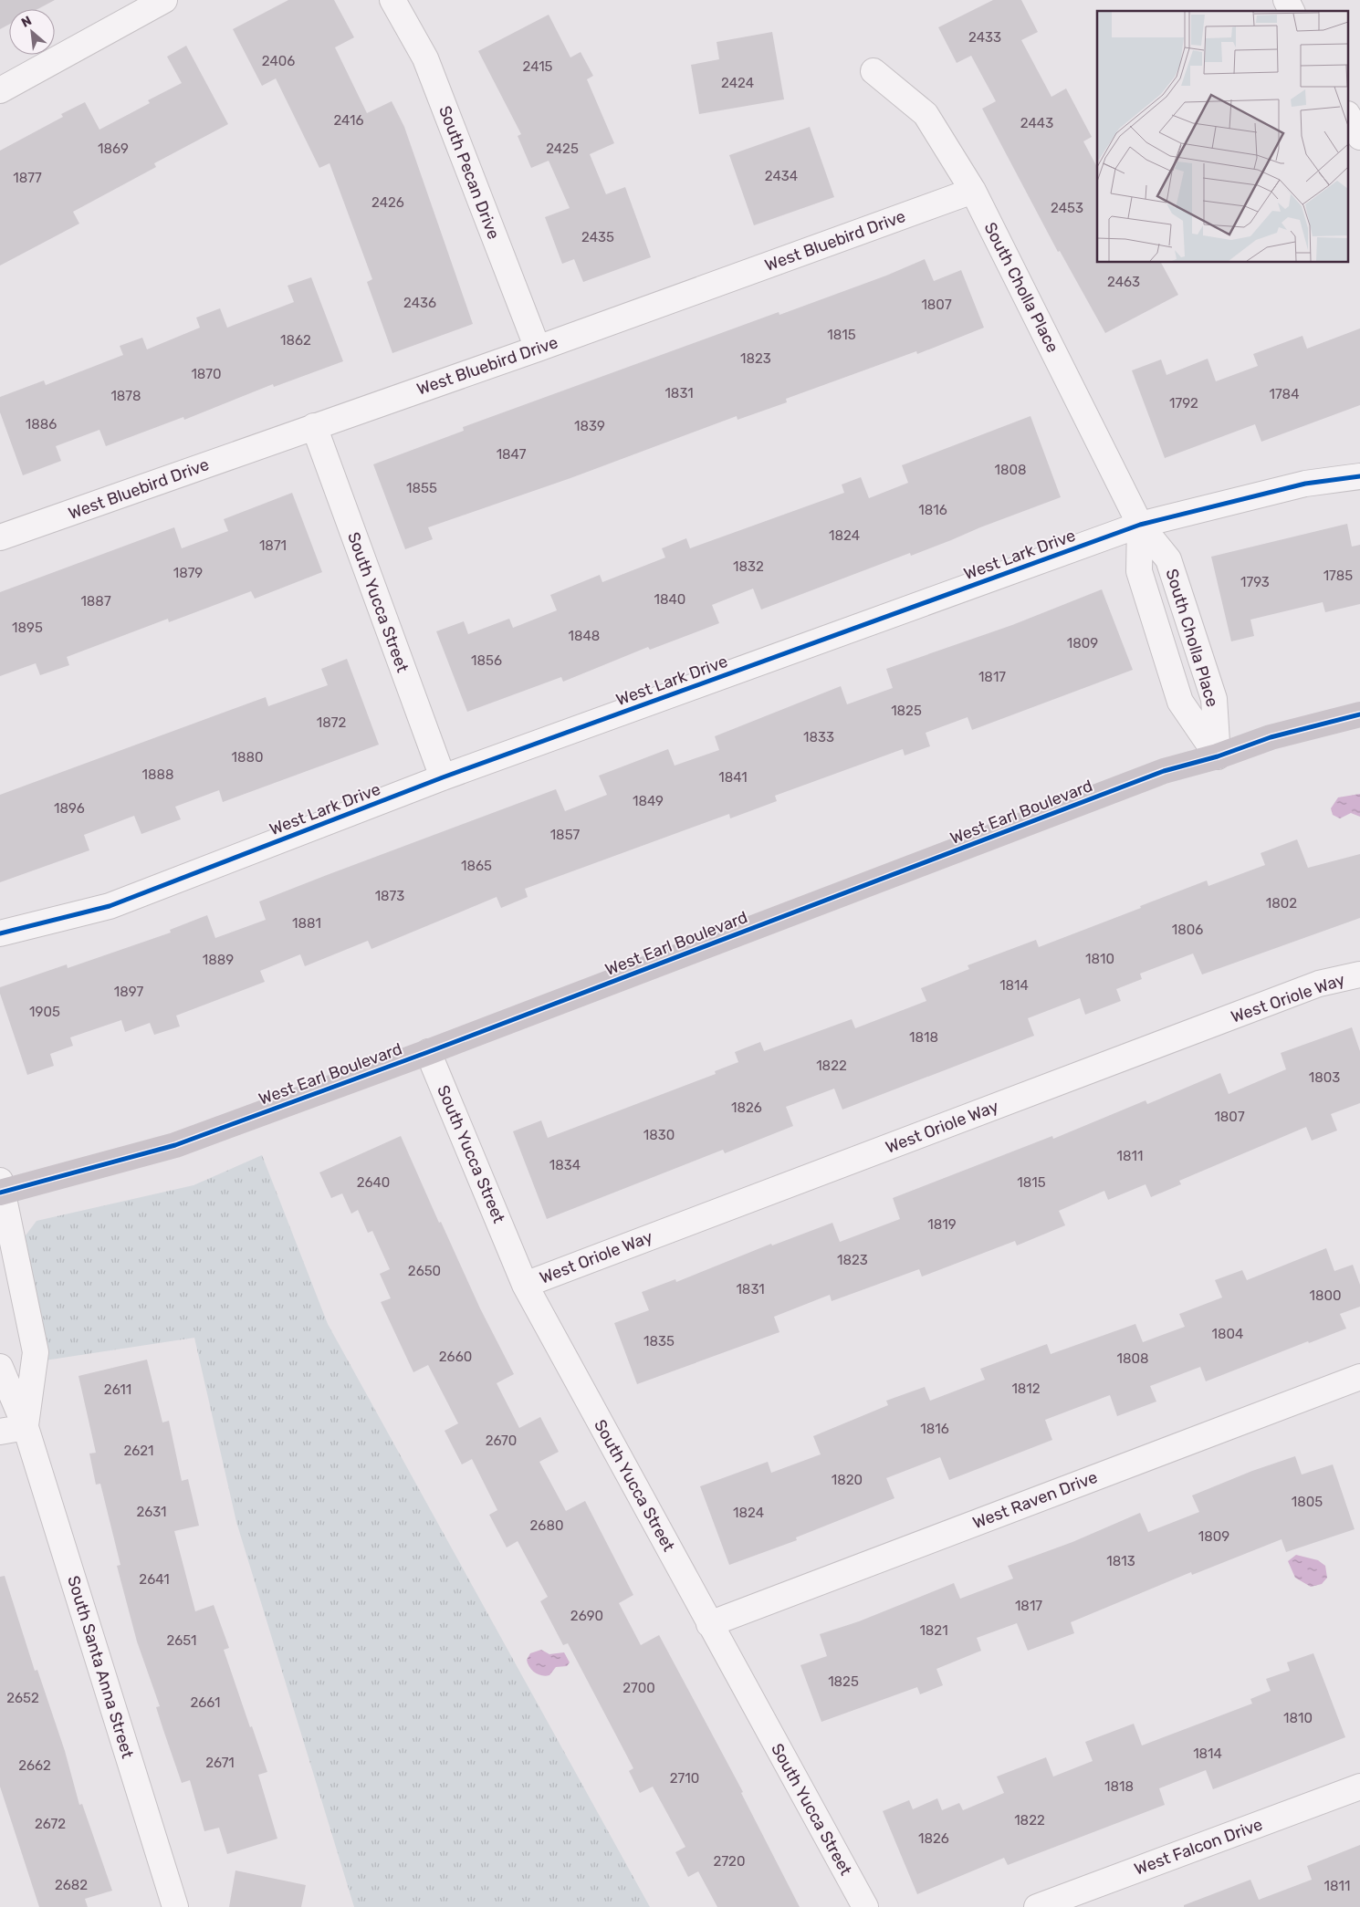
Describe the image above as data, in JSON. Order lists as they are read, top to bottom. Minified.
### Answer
{"streets":{"street":["South Pecan Drive","West Bluebird Drive","South Cholla Place","West Lark Drive","South Yucca Street","West Earl Boulevard","West Oriole Way","West Raven Drive","South Santa Anna Street","West Falcon Drive"]},"crossings":[["South Pecan Drive","West Bluebird Drive"],["West Bluebird Drive","South Cholla Place"],["West Bluebird Drive","South Yucca Street"],["South Cholla Place","West Lark Drive"],["South Cholla Place","West Earl Boulevard"],["West Lark Drive","South Yucca Street"],["South Yucca Street","West Earl Boulevard"],["South Yucca Street","West Oriole Way"],["South Yucca Street","West Raven Drive"],["West Earl Boulevard","South Santa Anna Street"]],"house_numbers":["2433","2406","2415","2424","2416","2443","1869","2425","2434","1877","2426","2453","2435","2463","2436","1807","1815","1862","1823","1870","1831","1784","1878","1792","1886","1839","1847","1808","1855","1816","1824","1871","1832","1879","1785","1793","1840","1887","1895","1848","1809","1856","1817","1825","1872","1833","1880","1888","1841","1849","1896","1857","1865","1873","1802","1881","1806","1810","1889","1814","1897","1905","1818","1822","1803","1826","1807","1830","1811","1834","2640","1815","1819","1823","2650","1831","1800","1804","1835","2660","1808","1812","2611","1816","2670","2621","1820","1805","2631","1824","2680","1809","1813","2641","1817","2690","1821","2651","1825","2700","2652","2661","1810","1814","2671","2662","2710","1818","1822","2672","1826","2720","2682","1811"],"north":"top left"}
